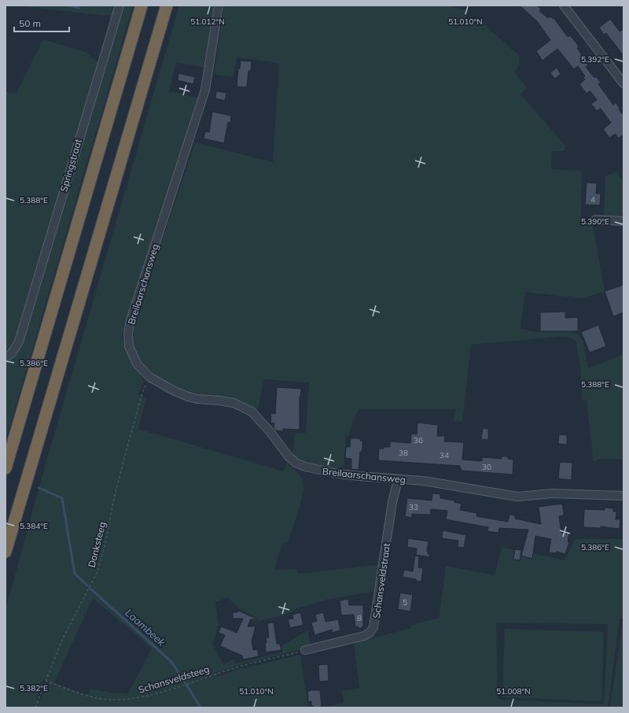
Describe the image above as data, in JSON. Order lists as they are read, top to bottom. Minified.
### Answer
{"streets":{"street":["Springstraat","Breilaarschansweg","Schansveldstraat"],"path":["Donksteeg","Schansveldsteeg"]},"crossings":[["Breilaarschansweg","Donksteeg"],["Breilaarschansweg","Schansveldstraat"],["Donksteeg","Schansveldsteeg"],["Schansveldstraat","Schansveldsteeg"]],"water":["Laambeek"],"house_numbers":["4","36","38","34","30","33","5","8"],"scale_bar":"50 m","coordinates":["51.012°N","51.010°N","5.392°E","5.388°E","5.390°E","5.386°E","5.384°E","5.382°E","51.008°N"]}
